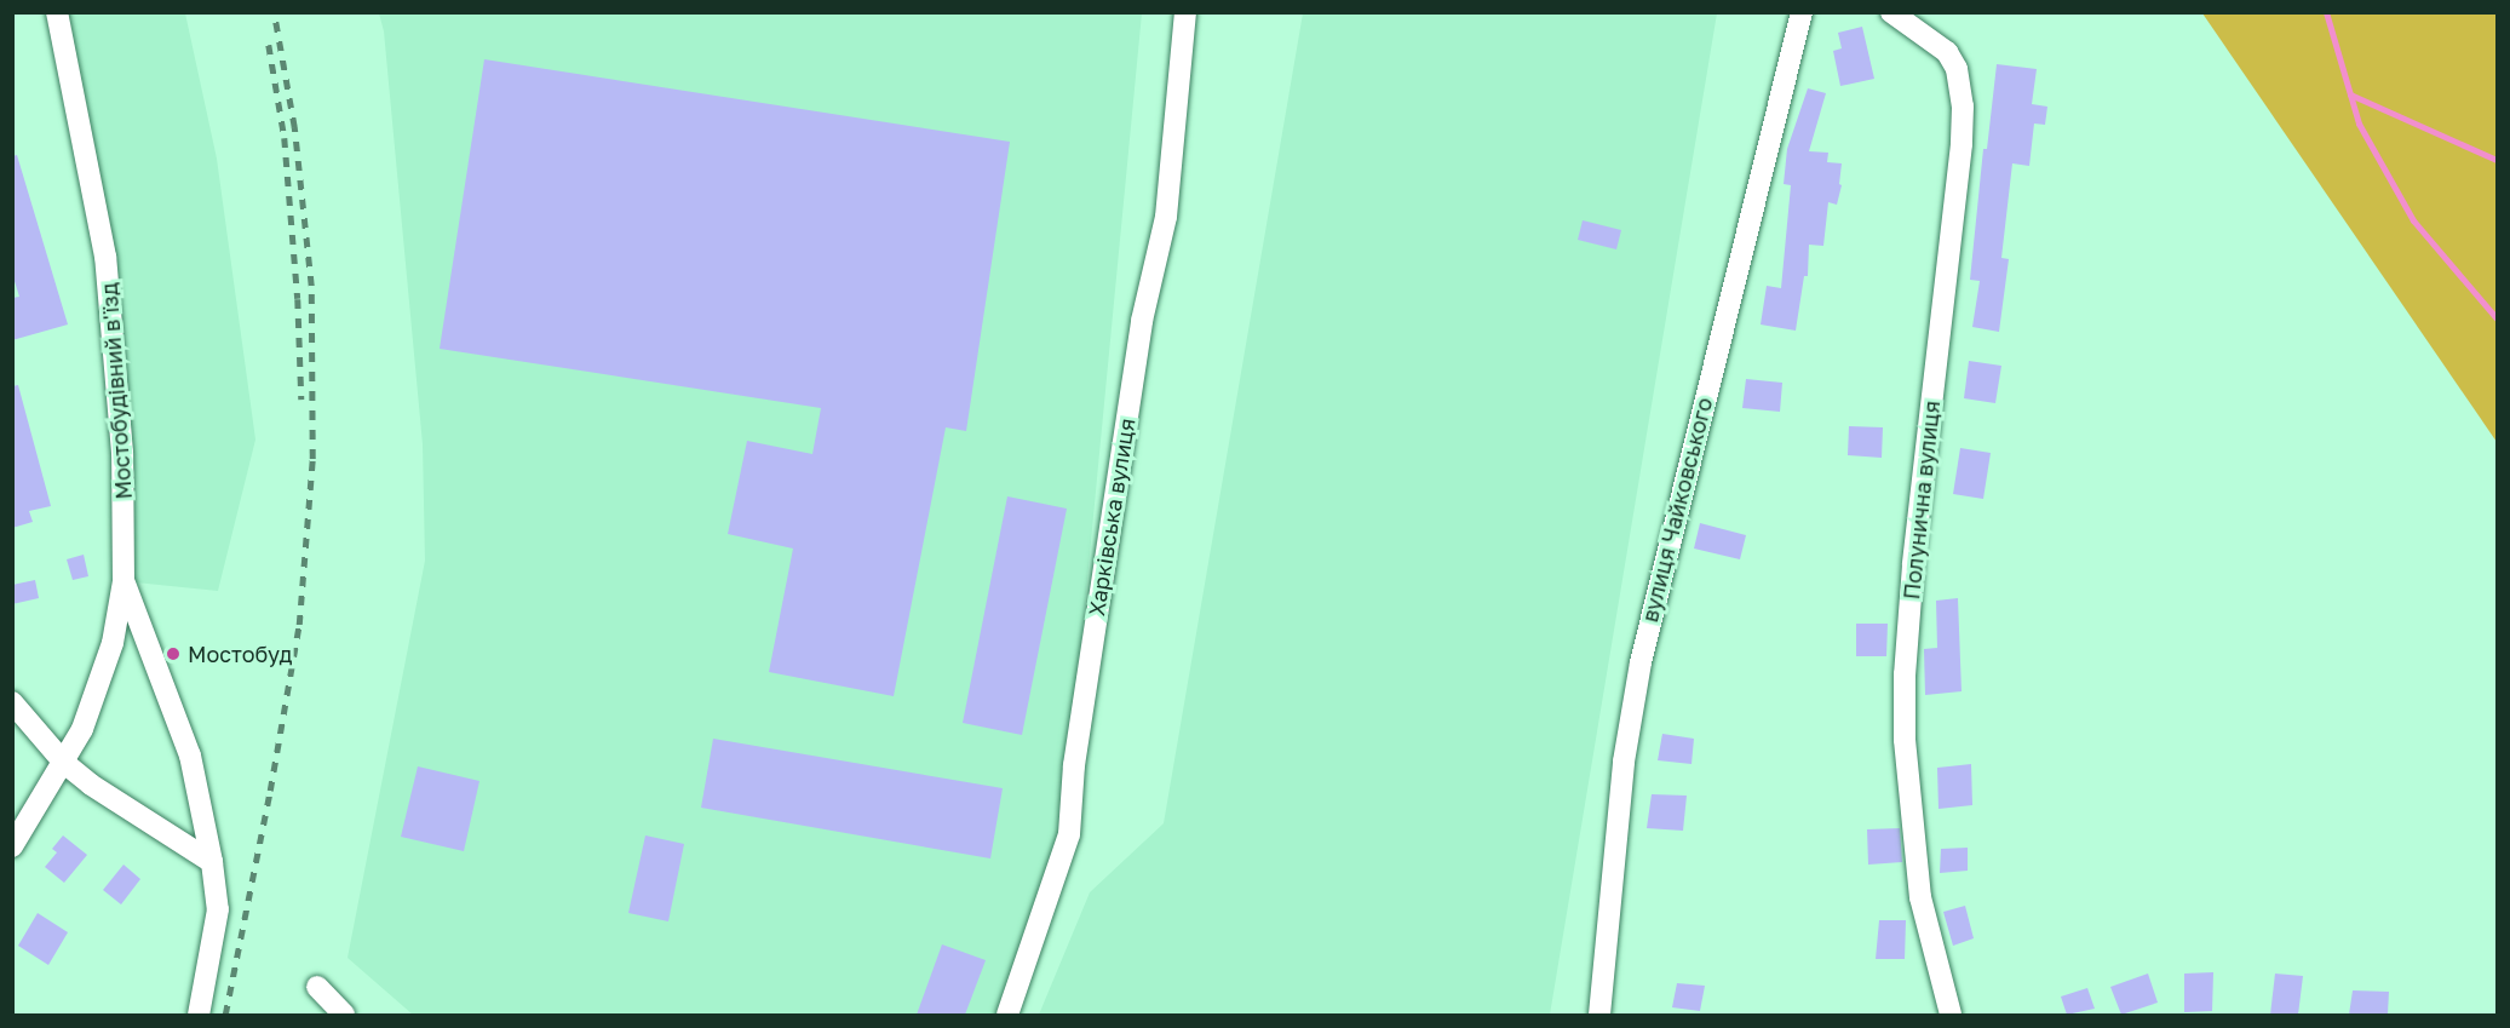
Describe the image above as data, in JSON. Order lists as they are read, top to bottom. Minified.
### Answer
{"streets":{"street":["Мостобудівний в'їзд","Полунична вулиця","вулиця Чайковського","Харківська вулиця"]},"places":["Мостобуд"]}
